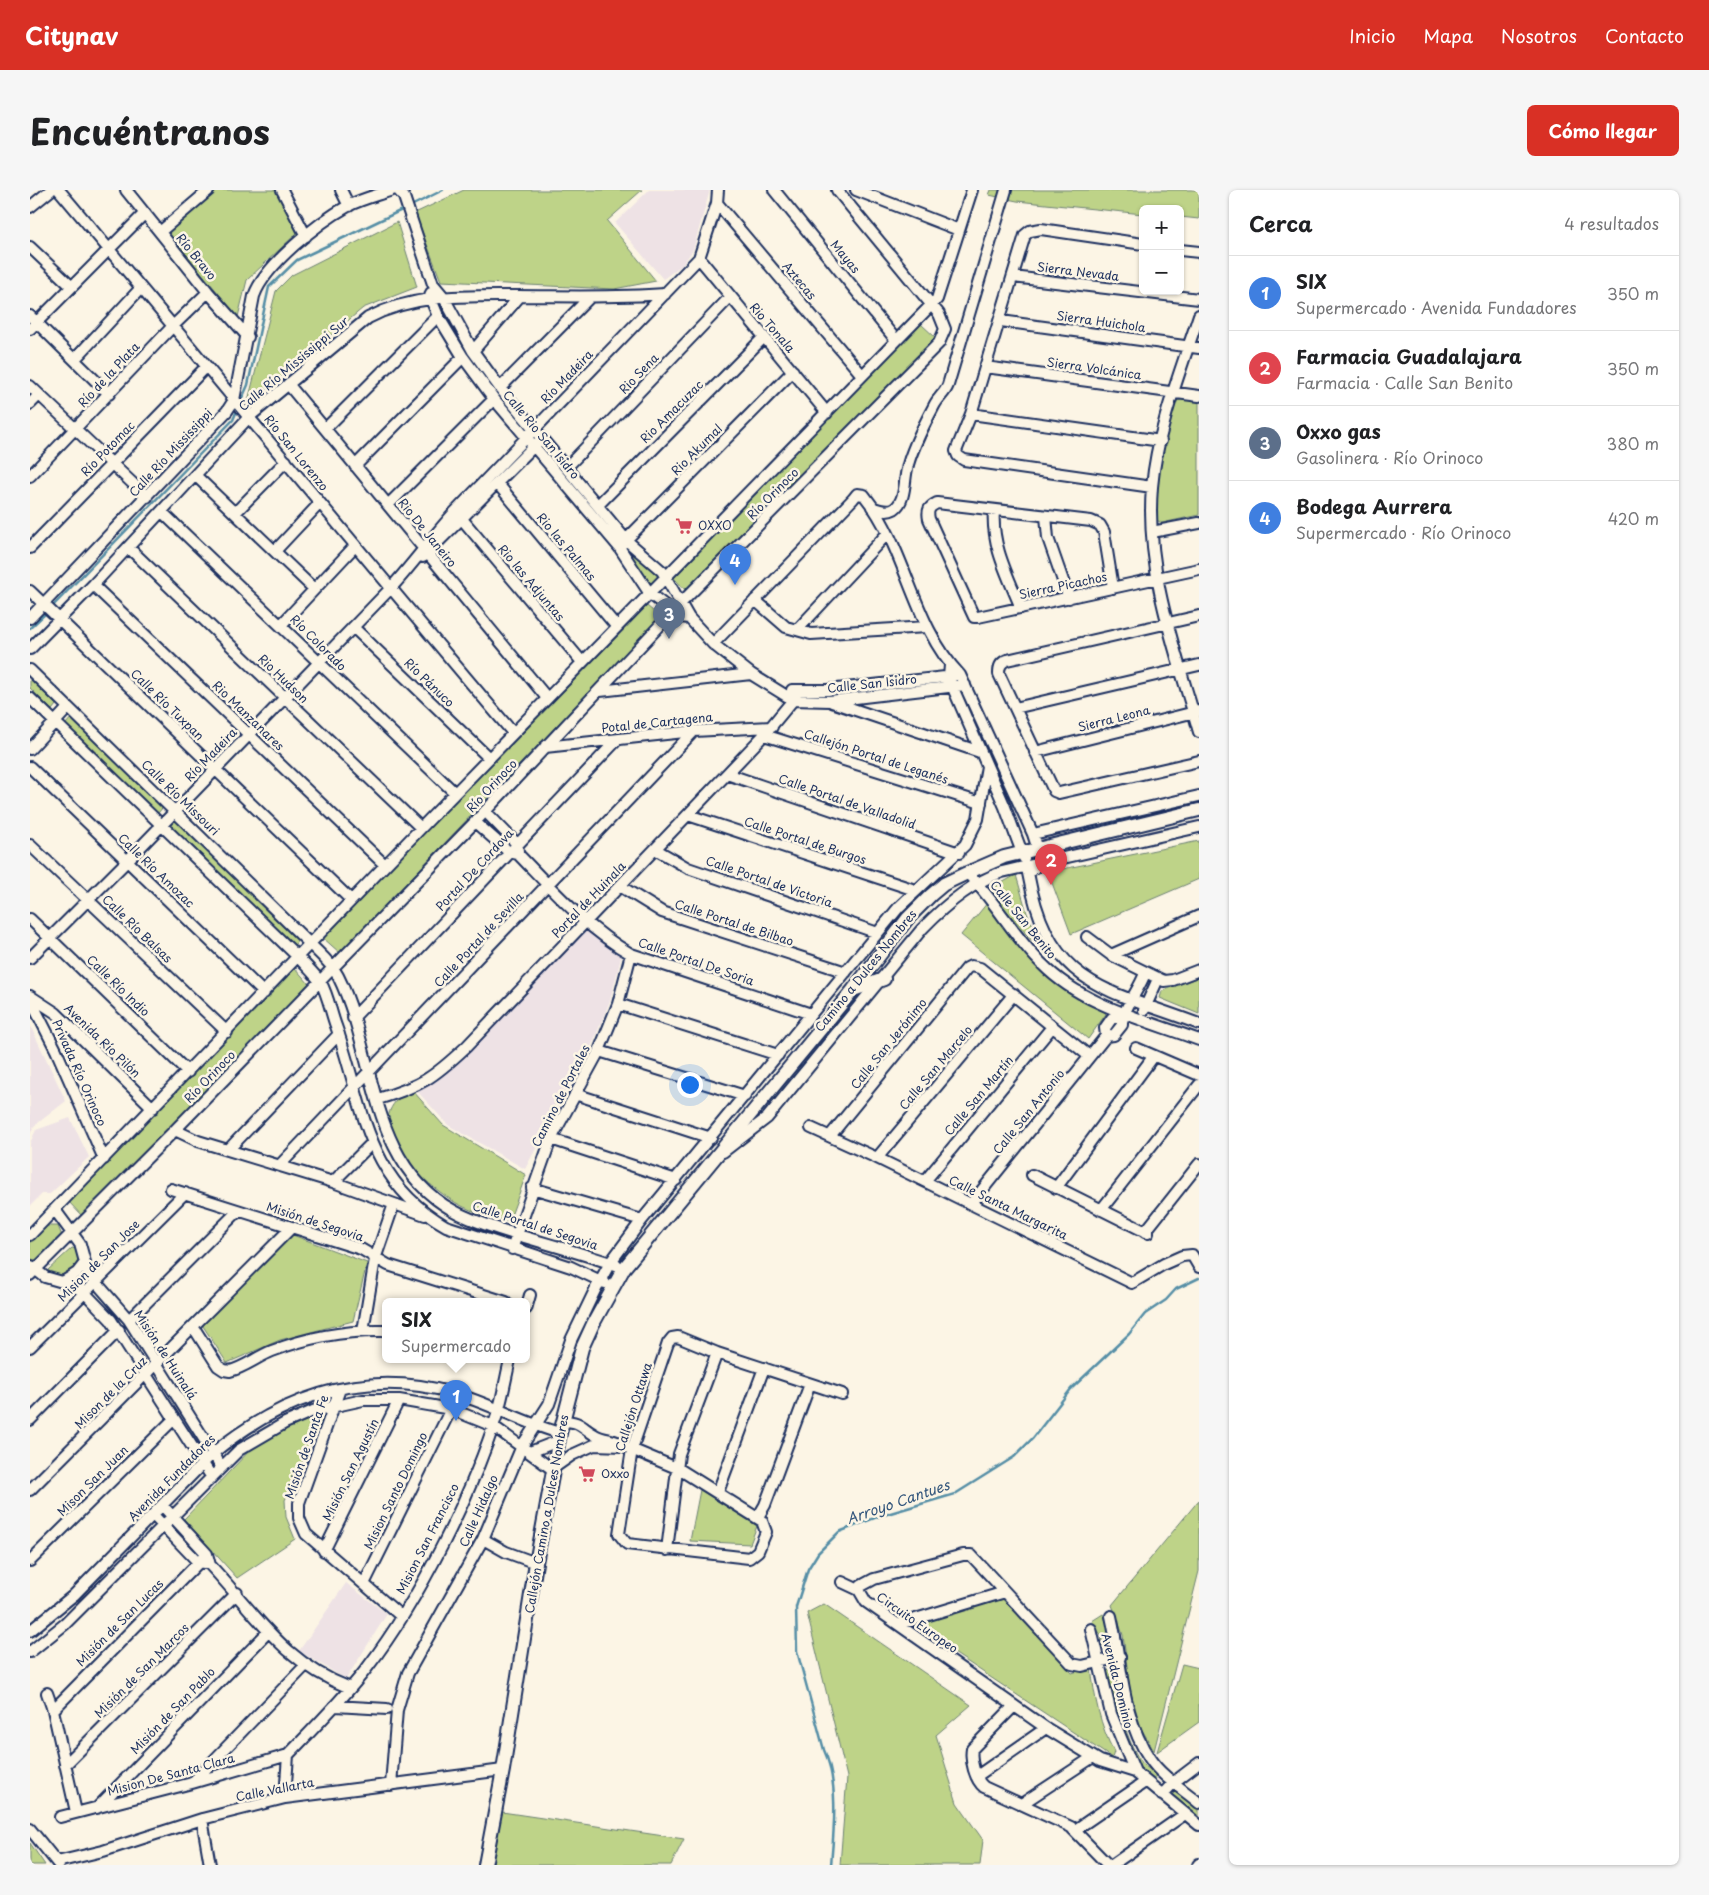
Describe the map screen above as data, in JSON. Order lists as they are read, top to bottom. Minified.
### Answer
{"streets":{"main road":["Camino a Dulces Nombres","Callejón Camino a Dulces Nombres"],"street":["Río Bravo","Mayas","Sierra Nevada","Aztecas","Sierra Huichola","Rio Tonala","Calle Río Mississippi Sur","Sierra Volcánica","Rio Sena","Río de la Plata","Río Madeira","Rio Amacuzac","Calle Rio San Isidro","Río Potomac","Rio Akumal","Calle Río Mississippi","Río San Lorenzo","Río Orinoco","Rio De Janeiro","Rio las Palmas","Rio las Adjuntas","Sierra Picachos","Río Colorado","Rio Hudson","Río Pánuco","Calle San Isidro","Calle Río Tuxpan","Rio Manzanares","Sierra Leona","Potal de Cartagena","Callejón Portal de Leganés","Calle Río Missouri","Calle Portal de Valladolid","Calle Portal de Burgos","Portal De Cordova","Calle Río Amozac","Calle Portal de Victoria","Portal de Huinala","Calle San Benito","Calle Portal de Bilbao","Calle Río Balsas","Calle Portal de Sevilla","Calle Portal De Soria","Calle Río Indio","Avenida Río Pilón","Calle San Jerónimo","Calle San Marcelo","Privada Río Orinoco","Camino de Portales","Calle San Martín","Calle San Antonio","Calle Santa Margarita","Misión de Segovia","Calle Portal de Segovia","Mision de San Jose","Misión de Huinalá","Mison de la Cruz","Callejón Ottawa","Misión de Santa Fe","Misión San Agustín","Avenida Fundadores","Mison San Juan","Mision Santo Domingo","Calle Hidalgo","Mision San Francisco","Misión de San Lucas","Circuito Europeo","Misión de San Marcos","Avenida Dominio","Misión de San Pablo","Mision De Santa Clara","Calle Vallarta"]},"crossings":[["Río Bravo","Río de la Plata"],["Río Bravo","Calle Río Mississippi"],["Mayas","Río Orinoco"],["Aztecas","Río Madeira"],["Aztecas","Río Orinoco"],["Rio Tonala","Rio Sena"],["Rio Tonala","Río Madeira"],["Rio Tonala","Rio Amacuzac"],["Rio Tonala","Rio Akumal"],["Rio Tonala","Río Orinoco"],["Calle Río Mississippi Sur","Río Madeira"],["Calle Río Mississippi Sur","Calle Rio San Isidro"],["Calle Río Mississippi Sur","Río San Lorenzo"],["Calle Río Mississippi Sur","Rio De Janeiro"],["Calle Río Mississippi Sur","Río Colorado"],["Calle Río Mississippi Sur","Rio Hudson"],["Calle Río Mississippi Sur","Calle Río Tuxpan"],["Calle Río Mississippi Sur","Rio Manzanares"],["Rio Sena","Calle Rio San Isidro"],["Río de la Plata","Río San Lorenzo"],["Río Madeira","Calle Rio San Isidro"],["Río Madeira","Río San Lorenzo"],["Río Madeira","Rio De Janeiro"],["Río Madeira","Rio las Palmas"],["Río Madeira","Rio las Adjuntas"],["Río Madeira","Río Colorado"],["Río Madeira","Rio Hudson"],["Río Madeira","Río Pánuco"],["Río Madeira","Calle Río Tuxpan"],["Río Madeira","Rio Manzanares"],["Río Madeira","Calle Río Missouri"],["Río Madeira","Calle Río Amozac"],["Río Madeira","Calle Río Balsas"],["Río Madeira","Calle Río Indio"],["Rio Amacuzac","Calle Rio San Isidro"],["Calle Rio San Isidro","Rio Akumal"],["Calle Rio San Isidro","Río Orinoco"],["Río Potomac","Río San Lorenzo"],["Calle Río Mississippi","Río San Lorenzo"],["Calle Río Mississippi","Calle Río Tuxpan"],["Río San Lorenzo","Río Orinoco"],["Río Orinoco","Rio De Janeiro"],["Río Orinoco","Rio las Palmas"],["Río Orinoco","Rio las Adjuntas"],["Río Orinoco","Río Colorado"],["Río Orinoco","Rio Hudson"],["Río Orinoco","Río Pánuco"],["Río Orinoco","Calle Río Tuxpan"],["Río Orinoco","Rio Manzanares"],["Río Orinoco","Potal de Cartagena"],["Río Orinoco","Calle Río Missouri"],["Río Orinoco","Calle Río Amozac"],["Río Orinoco","Calle Río Balsas"],["Río Orinoco","Calle Portal De Soria"],["Río Orinoco","Calle Río Indio"],["Río Orinoco","Avenida Río Pilón"],["Río Orinoco","Privada Río Orinoco"],["Río Orinoco","Misión de Huinalá"],["Calle San Isidro","Portal de Huinala"],["Potal de Cartagena","Portal De Cordova"],["Potal de Cartagena","Portal de Huinala"],["Potal de Cartagena","Calle Portal de Sevilla"],["Callejón Portal de Leganés","Portal de Huinala"],["Callejón Portal de Leganés","Camino a Dulces Nombres"],["Calle Río Missouri","Portal De Cordova"],["Calle Río Missouri","Calle Portal de Segovia"],["Calle Portal de Valladolid","Portal de Huinala"],["Calle Portal de Valladolid","Camino a Dulces Nombres"],["Calle Portal de Burgos","Portal de Huinala"],["Calle Portal de Burgos","Camino a Dulces Nombres"],["Portal De Cordova","Calle Portal De Soria"],["Portal De Cordova","Calle Portal de Segovia"],["Calle Portal de Victoria","Portal de Huinala"],["Calle Portal de Victoria","Camino a Dulces Nombres"],["Portal de Huinala","Calle Portal de Bilbao"],["Portal de Huinala","Calle Portal De Soria"],["Portal de Huinala","Calle Portal de Segovia"],["Calle San Benito","Camino a Dulces Nombres"],["Calle San Benito","Calle San Antonio"],["Calle Portal de Bilbao","Camino a Dulces Nombres"],["Calle Portal de Sevilla","Calle Portal De Soria"],["Calle Portal de Sevilla","Calle Portal de Segovia"],["Calle Portal De Soria","Camino a Dulces Nombres"],["Calle Portal De Soria","Camino de Portales"],["Camino a Dulces Nombres","Calle Portal de Segovia"],["Camino a Dulces Nombres","Calle Hidalgo"],["Camino a Dulces Nombres","Callejón Camino a Dulces Nombres"],["Avenida Río Pilón","Privada Río Orinoco"],["Calle San Jerónimo","Calle San Marcelo"],["Calle San Jerónimo","Calle Santa Margarita"],["Calle San Marcelo","Calle Santa Margarita"],["Camino de Portales","Calle Portal de Segovia"],["Calle San Martín","Calle Santa Margarita"],["Calle San Antonio","Calle Santa Margarita"],["Misión de Segovia","Mision de San Jose"],["Misión de Segovia","Mison de la Cruz"],["Calle Portal de Segovia","Callejón Camino a Dulces Nombres"],["Mision de San Jose","Misión de Huinalá"],["Misión de Huinalá","Mison de la Cruz"],["Misión de Huinalá","Avenida Fundadores"],["Misión de Huinalá","Mison San Juan"],["Callejón Ottawa","Avenida Fundadores"],["Misión de Santa Fe","Misión San Agustín"],["Misión de Santa Fe","Avenida Fundadores"],["Misión de Santa Fe","Mision Santo Domingo"],["Misión de Santa Fe","Mision San Francisco"],["Avenida Fundadores","Calle Hidalgo"],["Avenida Fundadores","Callejón Camino a Dulces Nombres"],["Avenida Fundadores","Mision San Francisco"],["Calle Hidalgo","Calle Vallarta"],["Callejón Camino a Dulces Nombres","Calle Vallarta"],["Mision San Francisco","Mision De Santa Clara"],["Circuito Europeo","Avenida Dominio"],["Misión de San Pablo","Mision De Santa Clara"]],"water":["Arroyo Cantues"],"places":{"supermarket":["OXXO","Oxxo"]},"page":{"header":"Citynav","nav":["Inicio","Mapa","Nosotros","Contacto"],"title":"Encuéntranos","buttons":"Cómo llegar","heading":["Cerca","4 resultados"],"map_buttons":["+","−"],"list":[{"mark":"1","name":"SIX","note":"Supermercado · Avenida Fundadores","value":"350 m"},{"mark":"2","name":"Farmacia Guadalajara","note":"Farmacia · Calle San Benito","value":"350 m"},{"mark":"3","name":"Oxxo gas","note":"Gasolinera · Río Orinoco","value":"380 m"},{"mark":"4","name":"Bodega Aurrera","note":"Supermercado · Río Orinoco","value":"420 m"}],"pins":["4","3","2","1"],"popup":["SIX","Supermercado"]}}
